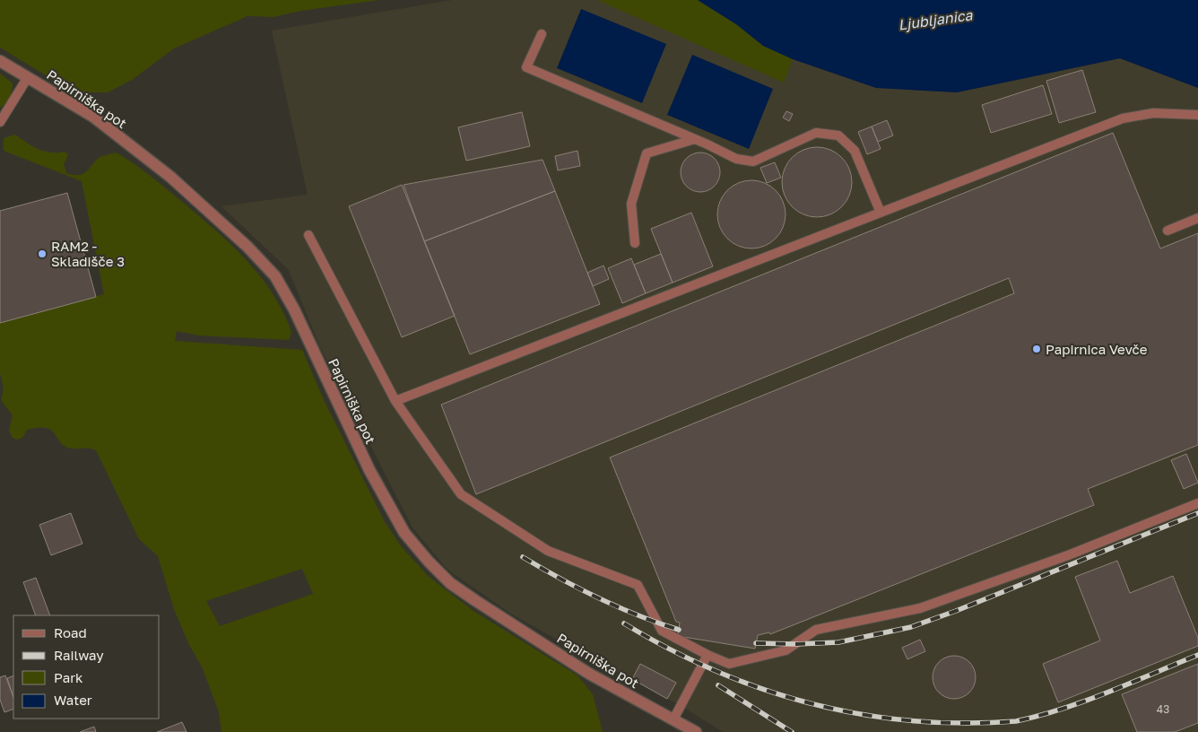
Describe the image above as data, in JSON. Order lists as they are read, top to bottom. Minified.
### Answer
{"streets":{"street":["Papirniška pot"]},"water":["Ljubljanica"],"places":["RAM2 - Skladišče 3","Papirnica Vevče"],"house_numbers":["43"],"legend":["Road","Railway","Park","Water"]}
